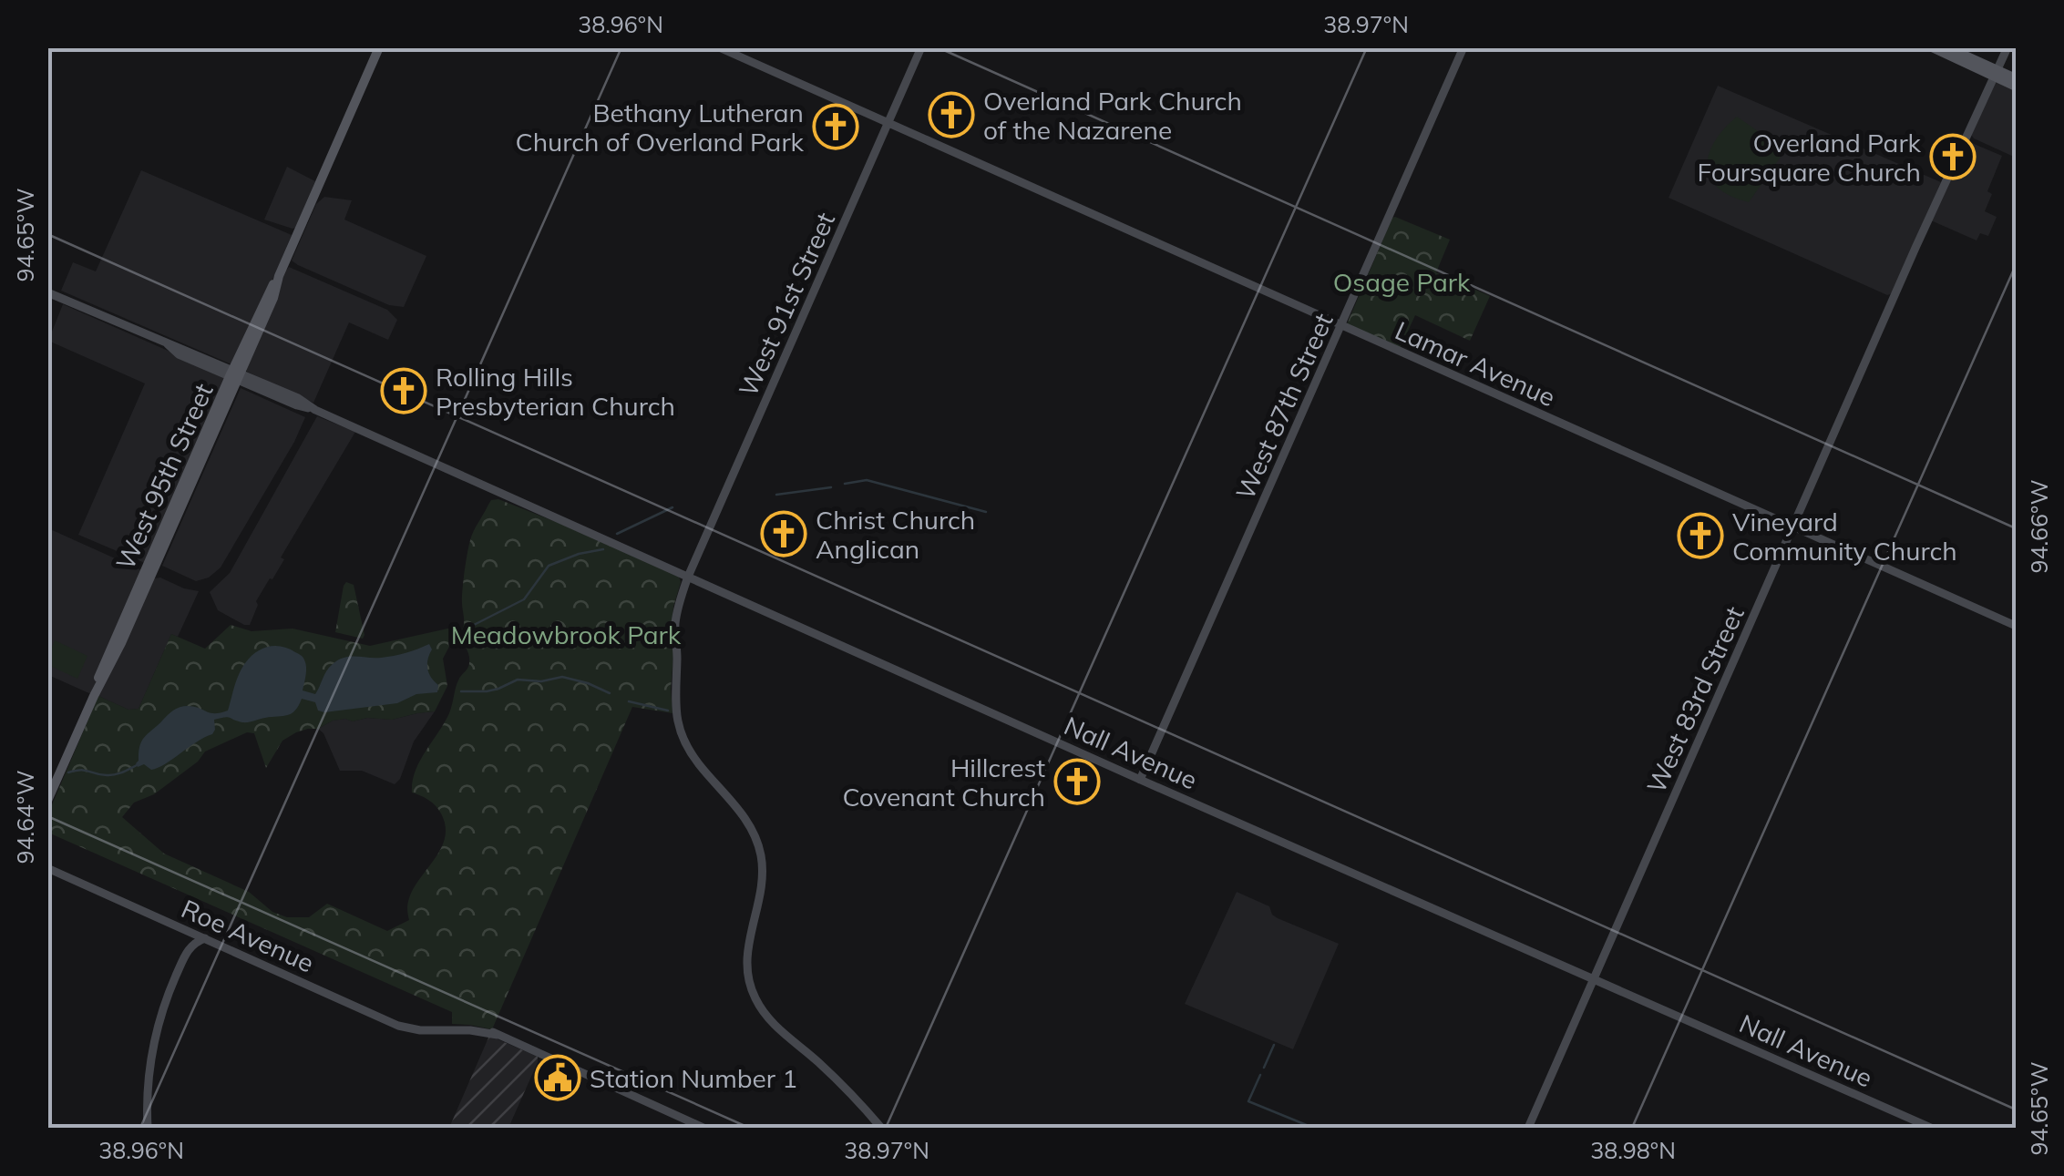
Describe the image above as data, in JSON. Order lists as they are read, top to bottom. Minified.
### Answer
{"streets":{"main road":["West 95th Street"],"street":["West 91st Street","Lamar Avenue","West 87th Street","West 83rd Street","Nall Avenue","Roe Avenue"]},"crossings":[["West 91st Street","Lamar Avenue"],["West 91st Street","Nall Avenue"],["Lamar Avenue","West 87th Street"],["Lamar Avenue","West 83rd Street"],["West 87th Street","Nall Avenue"],["West 95th Street","Nall Avenue"],["West 83rd Street","Nall Avenue"]],"parks":["Osage Park","Meadowbrook Park"],"places":{"church":["Overland Park Church of the Nazarene","Bethany Lutheran Church of Overland Park","Overland Park Foursquare Church","Rolling Hills Presbyterian Church","Christ Church Anglican","Vineyard Community Church","Hillcrest Covenant Church"],"public building":["Station Number 1"]},"coordinates":["38.96°N","38.97°N","94.65°W","94.66°W","94.64°W","38.98°N"]}
